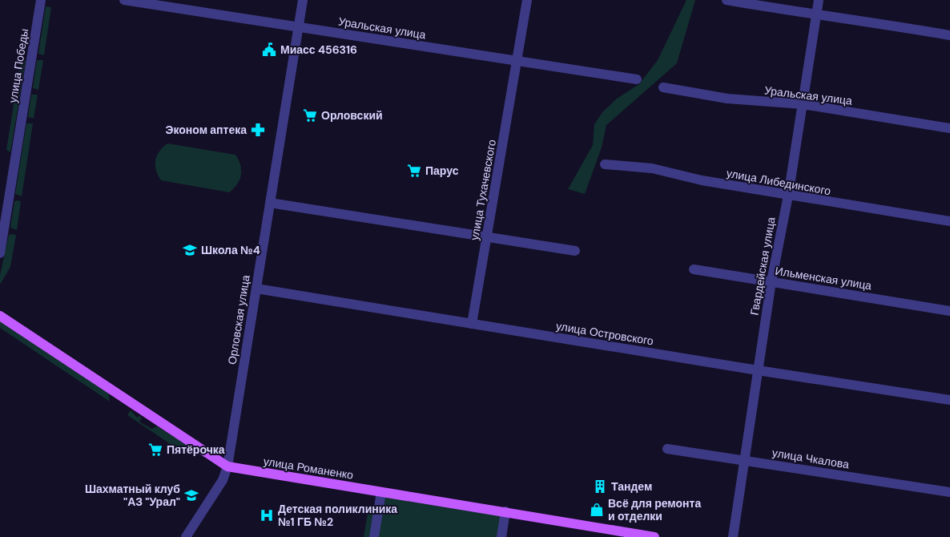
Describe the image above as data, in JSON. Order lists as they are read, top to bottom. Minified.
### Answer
{"streets":{"main road":["улица Романенко"],"street":["Уральская улица","улица Победы","улица Либединского","улица Тухачевского","Гвардейская улица","Ильменская улица","Орловская улица","улица Островского","улица Чкалова"]},"crossings":[["Уральская улица","улица Тухачевского"],["Уральская улица","Гвардейская улица"],["Уральская улица","Орловская улица"],["улица Либединского","Гвардейская улица"],["улица Тухачевского","улица Островского"],["Гвардейская улица","Ильменская улица"],["Гвардейская улица","улица Островского"],["Гвардейская улица","улица Чкалова"],["Орловская улица","улица Островского"],["Орловская улица","улица Романенко"]],"places":{"public building":["Миасс 456316"],"supermarket":["Орловский","Парус","Пятёрочка"],"pharmacy":["Эконом аптека"],"school or university":["Школа №4","Шахматный клуб \"АЗ \"Урал\""],"building":["Тандем"],"shop":["Всё для ремонта и отделки"],"hospital":["Детская поликлиника №1 ГБ №2"]}}
